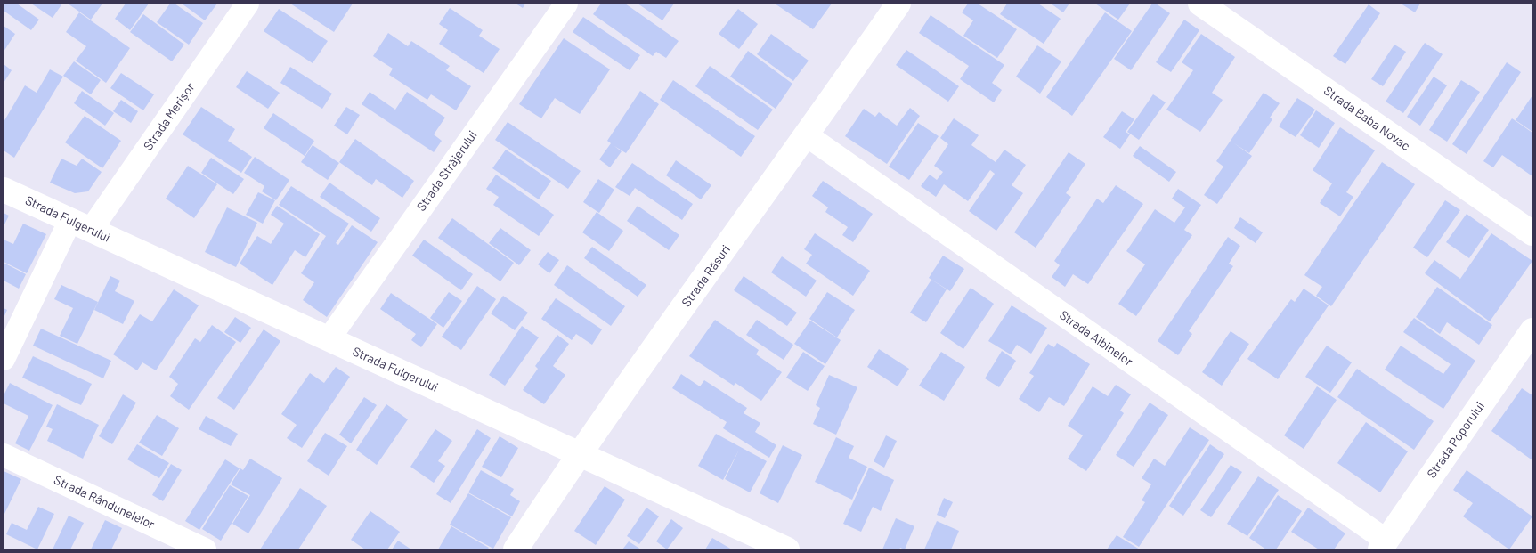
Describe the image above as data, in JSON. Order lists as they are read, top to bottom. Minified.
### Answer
{"streets":{"street":["Strada Merișor","Strada Baba Novac","Strada Străjerului","Strada Fulgerului","Strada Răsuri","Strada Albinelor","Strada Poporului","Strada Rândunelelor"]},"crossings":[["Strada Merișor","Strada Fulgerului"],["Strada Străjerului","Strada Fulgerului"],["Strada Fulgerului","Strada Răsuri"],["Strada Răsuri","Strada Albinelor"],["Strada Albinelor","Strada Poporului"]]}
